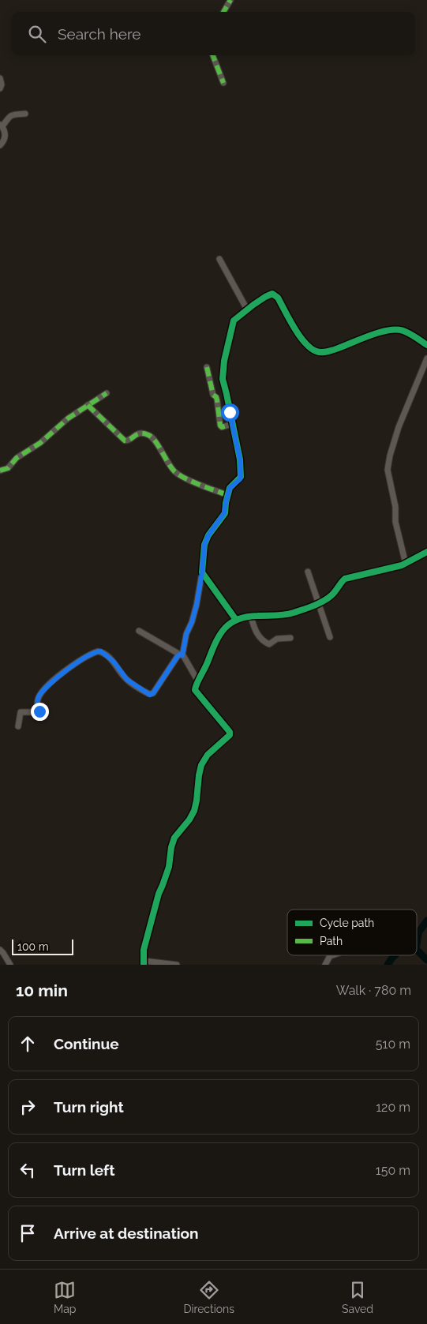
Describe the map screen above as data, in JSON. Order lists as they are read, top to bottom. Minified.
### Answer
{"legend":["Cycle path","Path"],"scale_bar":"100 m","page":{"search":"Search here","scale":"100 m","heading":["10 min","Walk · 780 m"],"list":[["Continue","510 m"],["Turn right","120 m"],["Turn left","150 m"],"Arrive at destination"],"nav":["Map","Directions","Saved"]}}
